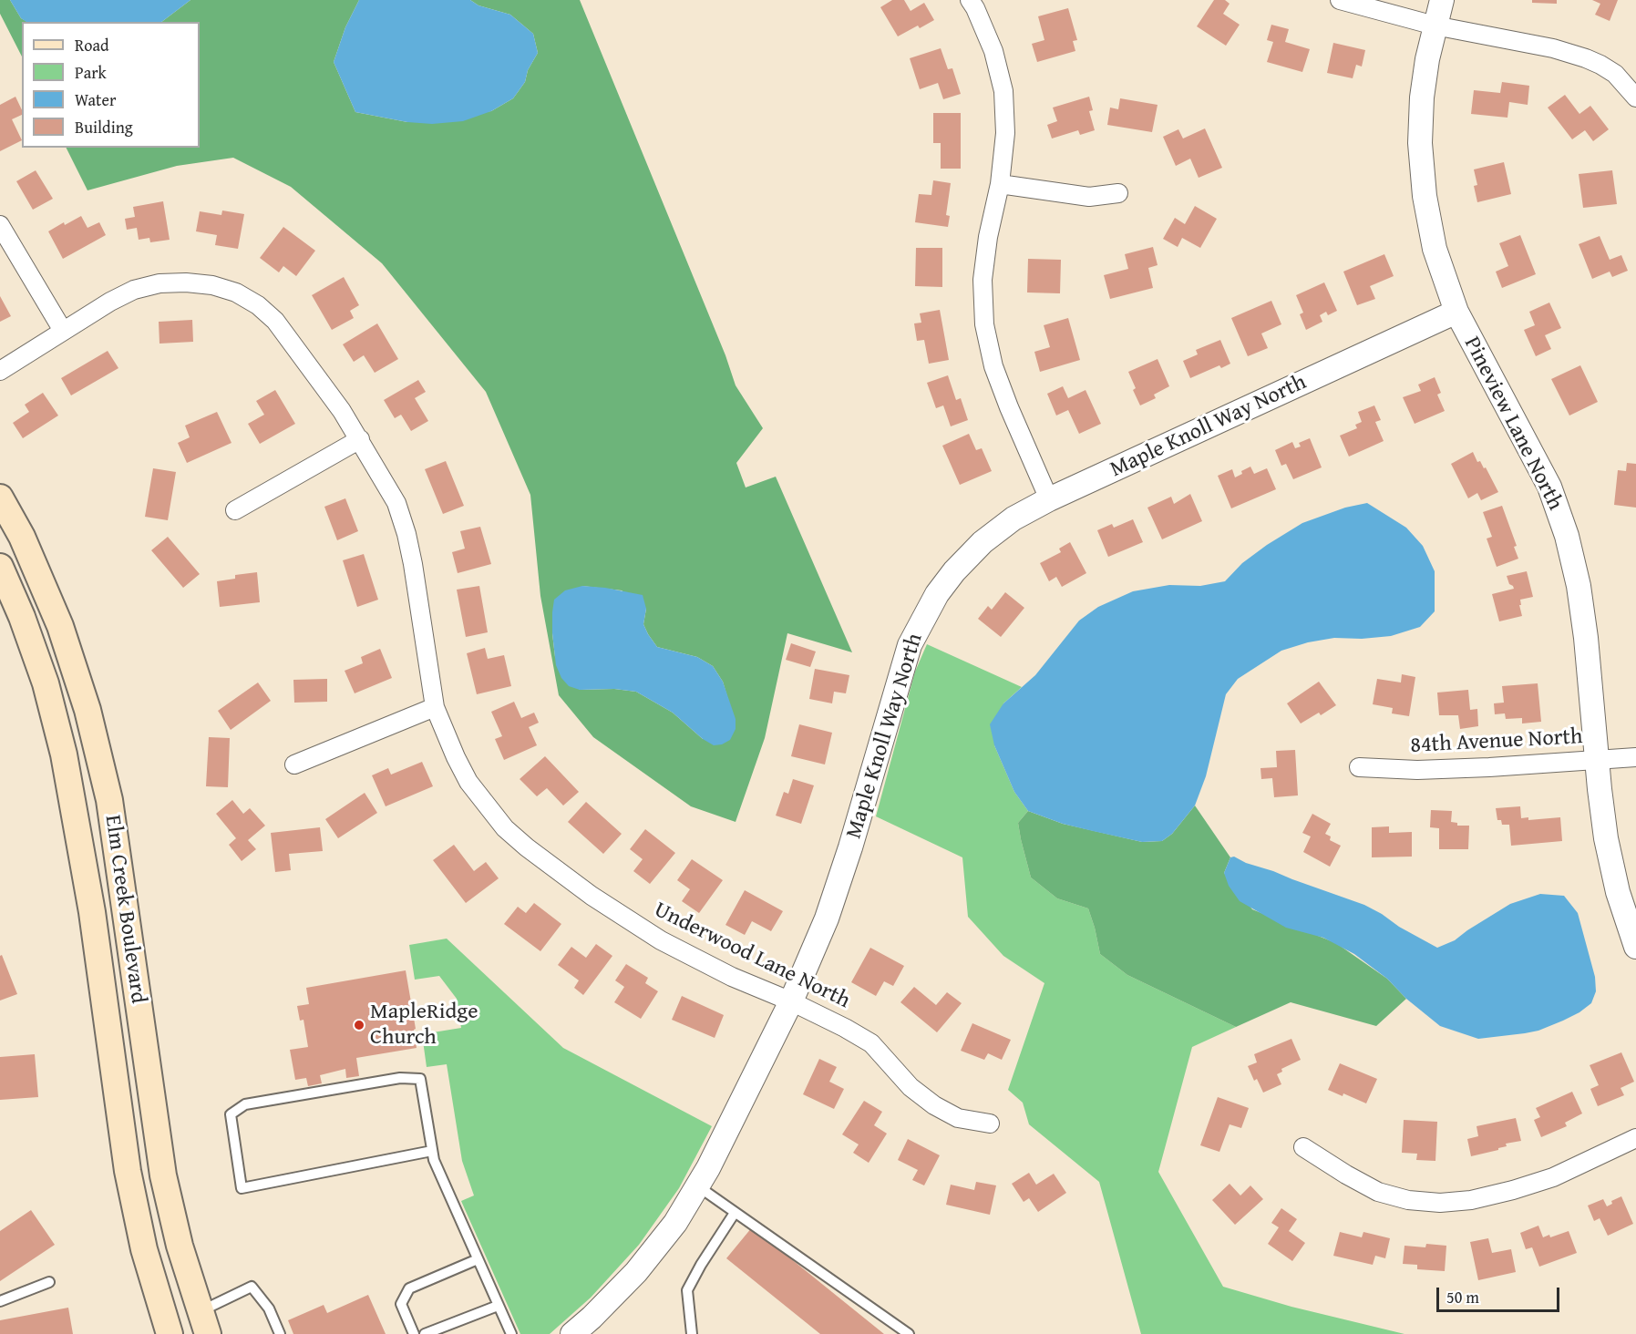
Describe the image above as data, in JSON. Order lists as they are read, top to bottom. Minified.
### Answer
{"streets":{"main road":["Elm Creek Boulevard"],"street":["Pineview Lane North","Maple Knoll Way North","84th Avenue North","Underwood Lane North"]},"crossings":[["Pineview Lane North","Maple Knoll Way North"],["Pineview Lane North","84th Avenue North"],["Maple Knoll Way North","Underwood Lane North"]],"places":["MapleRidge Church"],"legend":["Road","Park","Water","Building"],"scale_bar":"50 m"}
